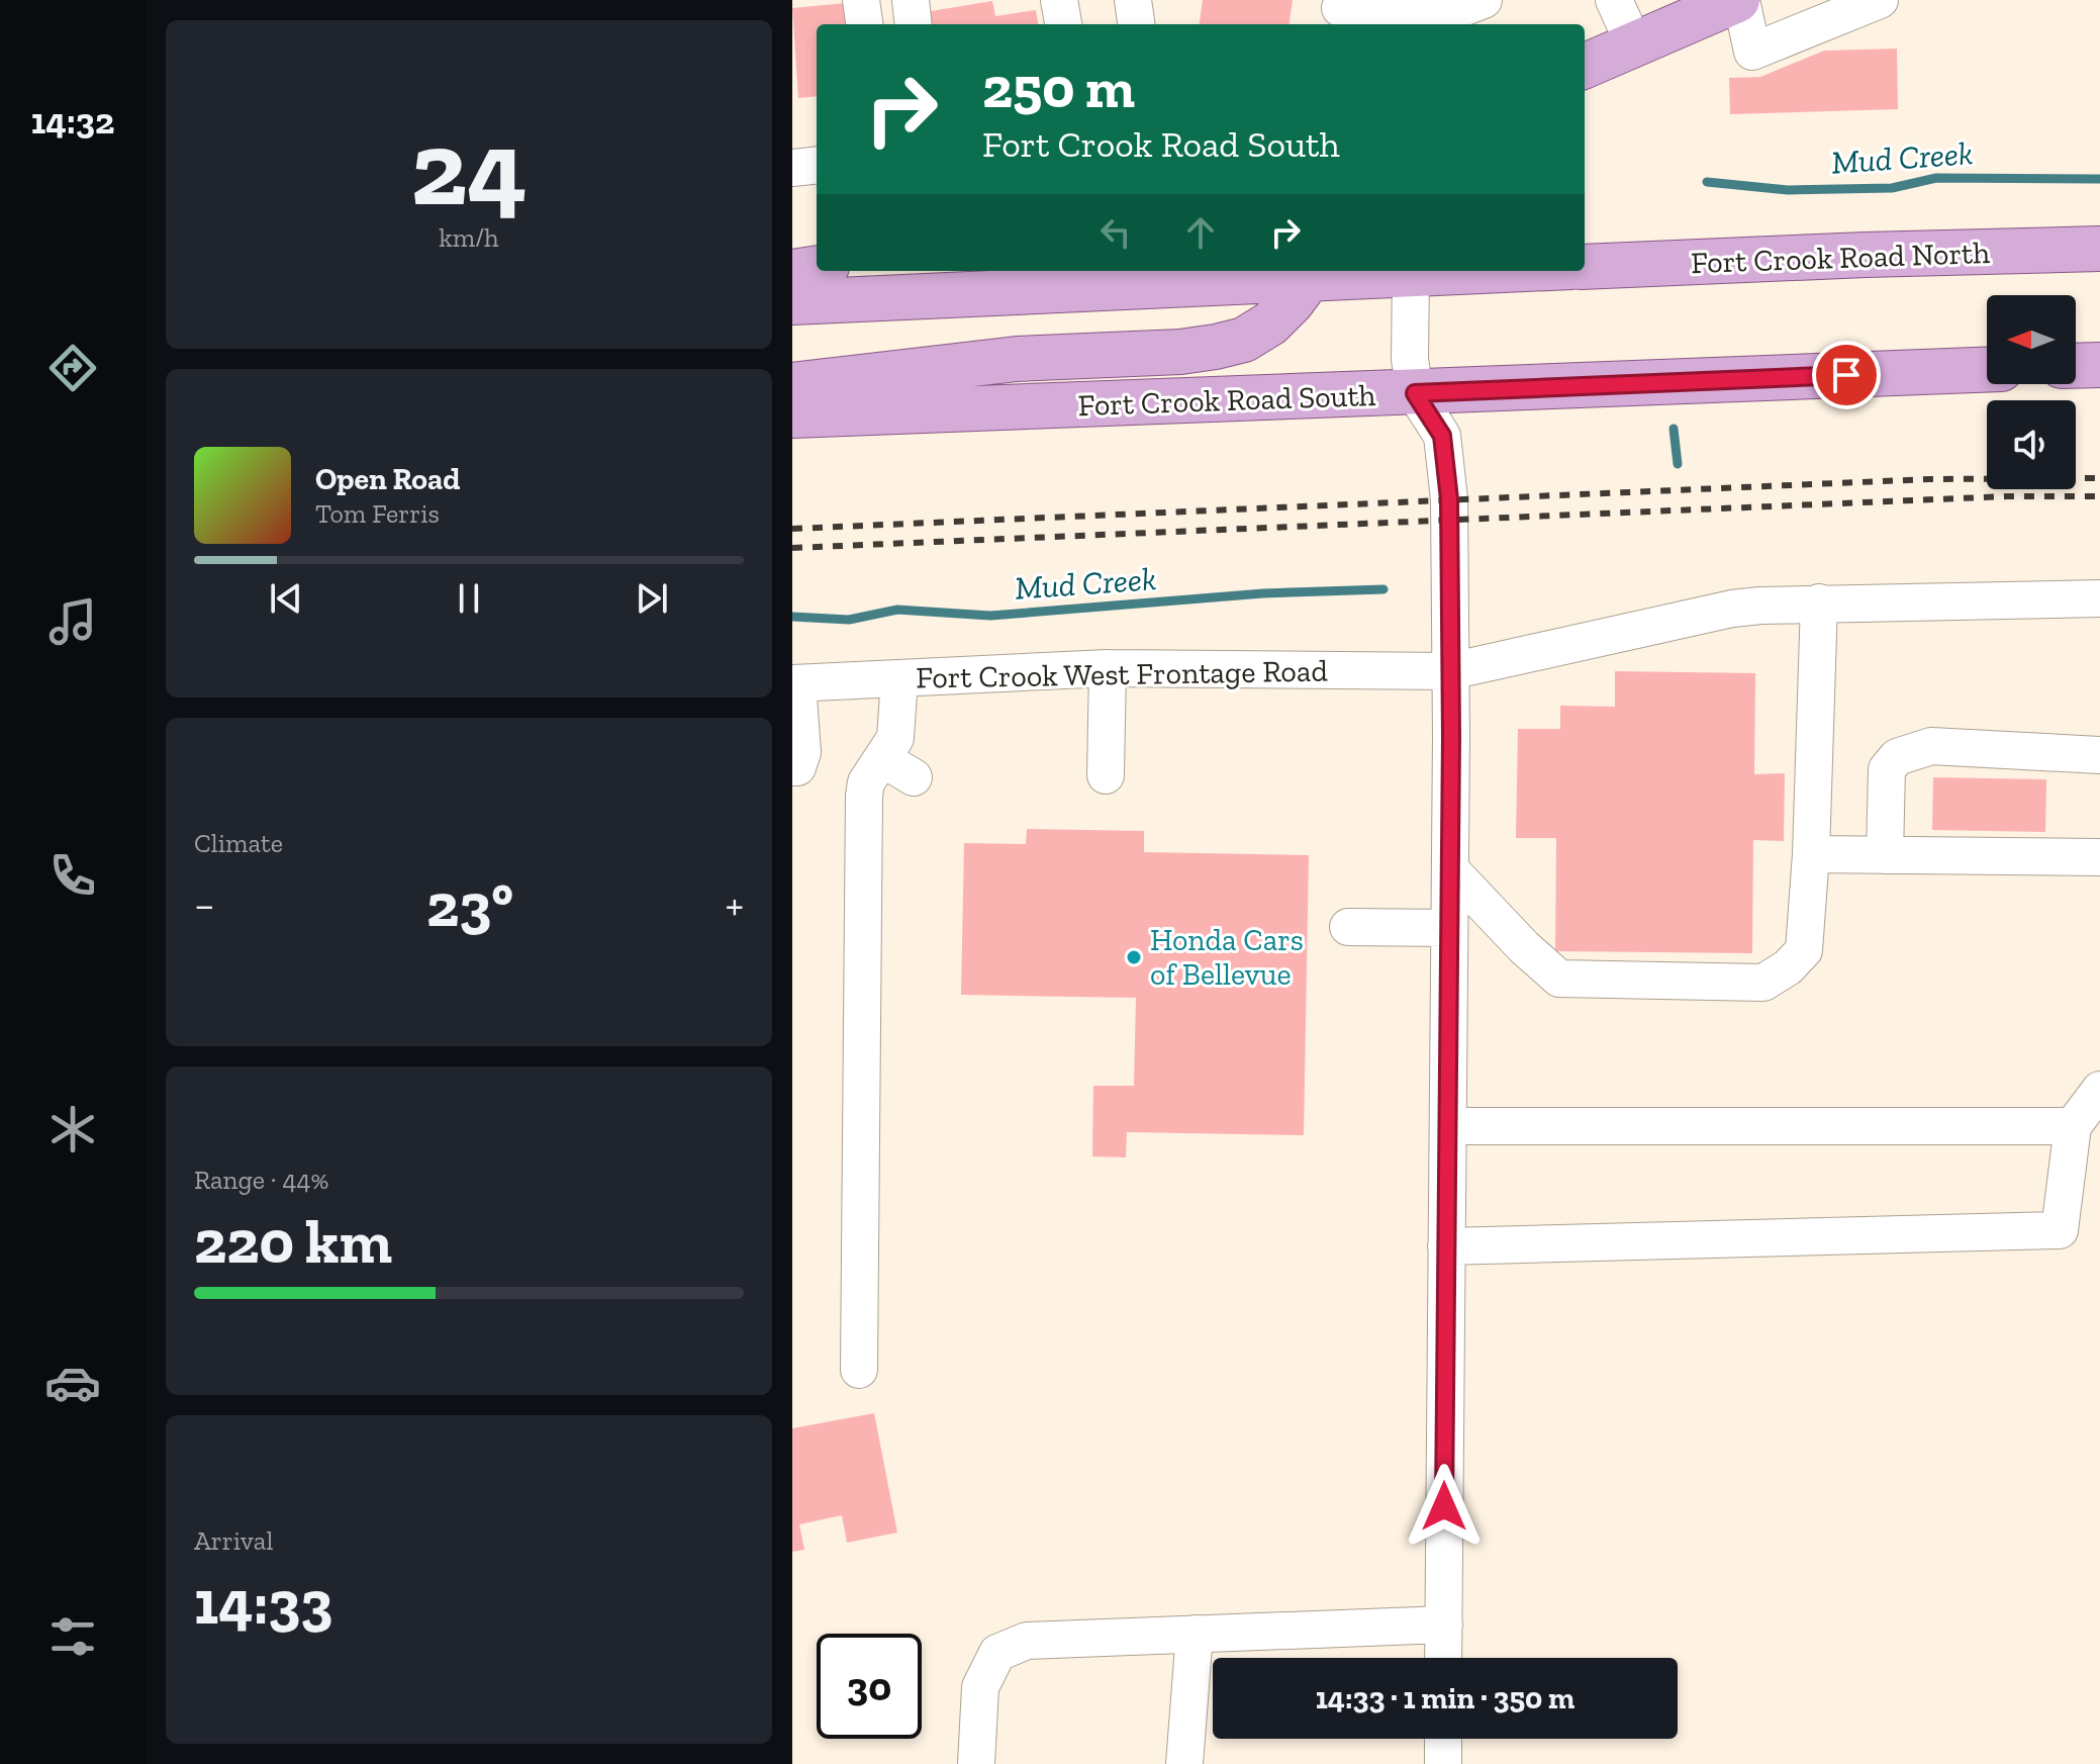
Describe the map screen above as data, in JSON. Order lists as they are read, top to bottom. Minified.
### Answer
{"streets":{"main road":["Fort Crook Road North","Fort Crook Road South"],"street":["Fort Crook West Frontage Road"]},"water":["Mud Creek"],"places":["Honda Cars of Bellevue"],"north":"left","page":{"tabs":"14:32","tile":[["24","km/h"],"Climate",["Range · 44%","220 km"],["Arrival","14:33"]],"turn":["250 m","Fort Crook Road South"],"song":["Open Road","Tom Ferris"],"heat":["−","23°","+"],"limit":"30","trip":"14:33 · 1 min · 350 m"}}
